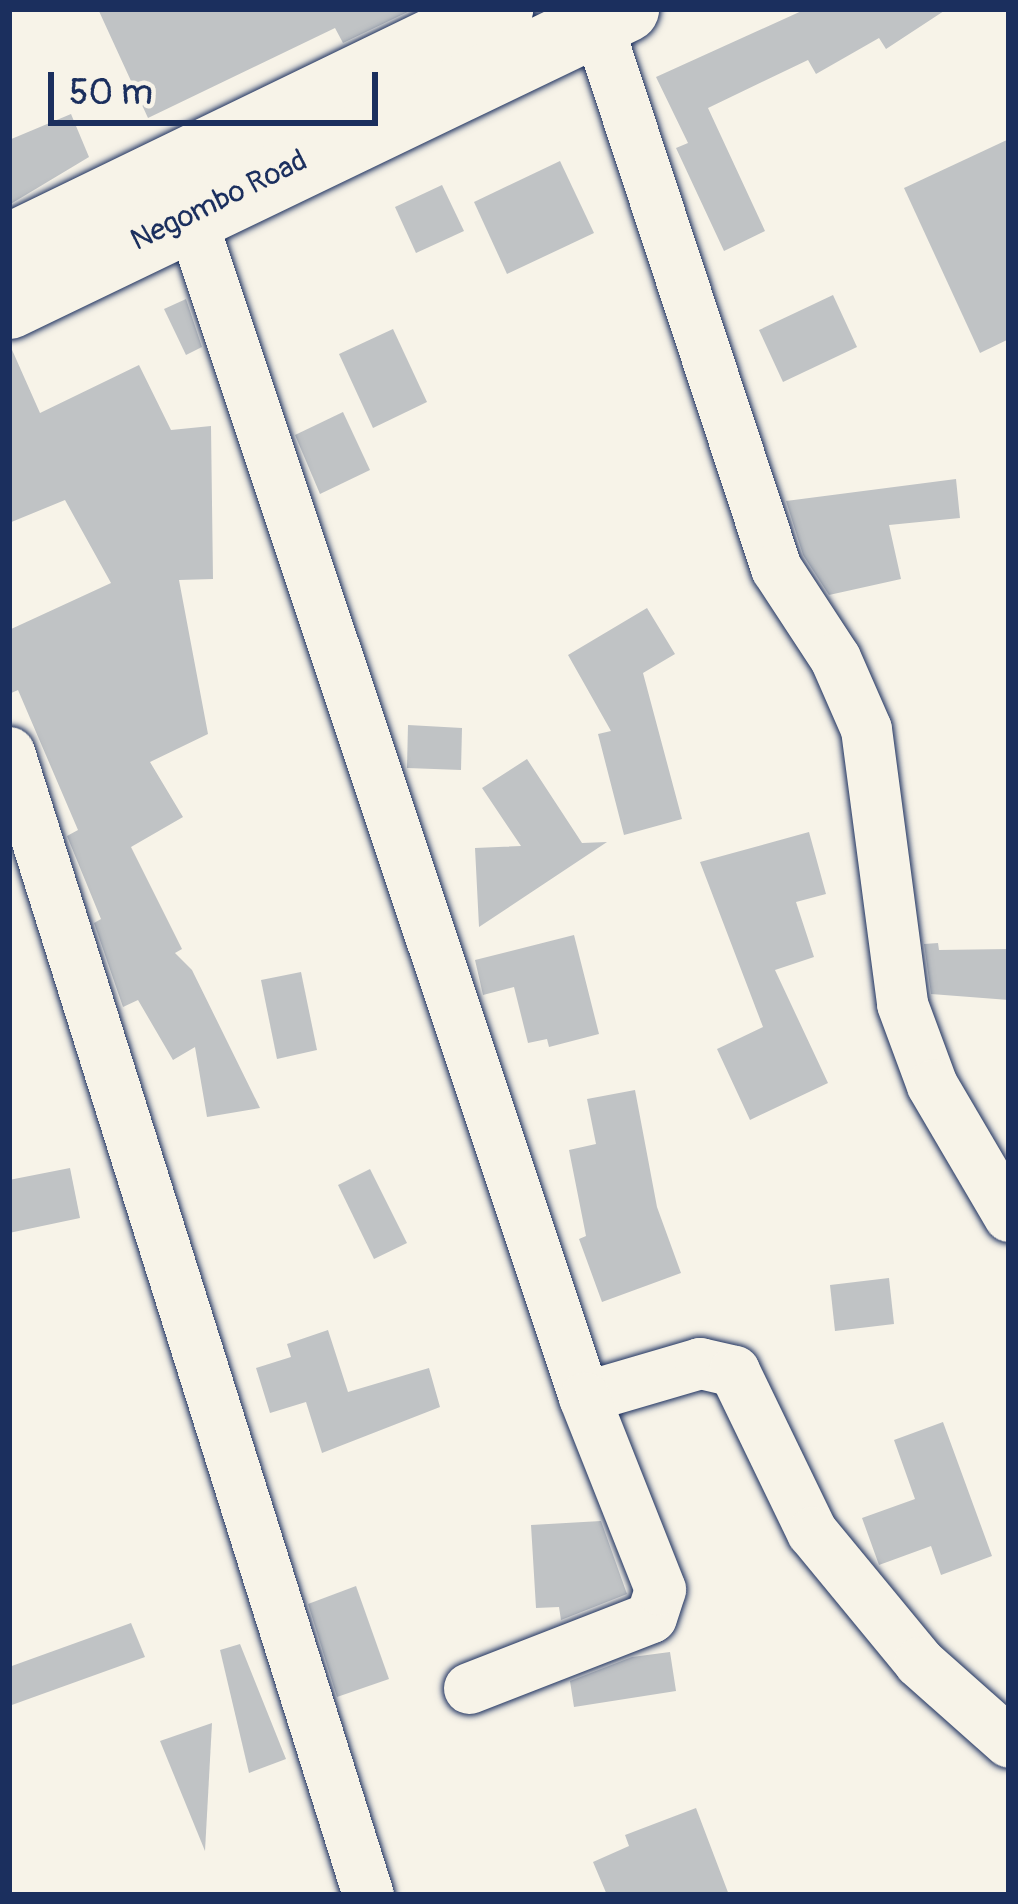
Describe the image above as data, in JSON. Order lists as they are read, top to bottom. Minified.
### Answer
{"streets":{"highway":["Negombo Road"]},"scale_bar":"50 m"}
